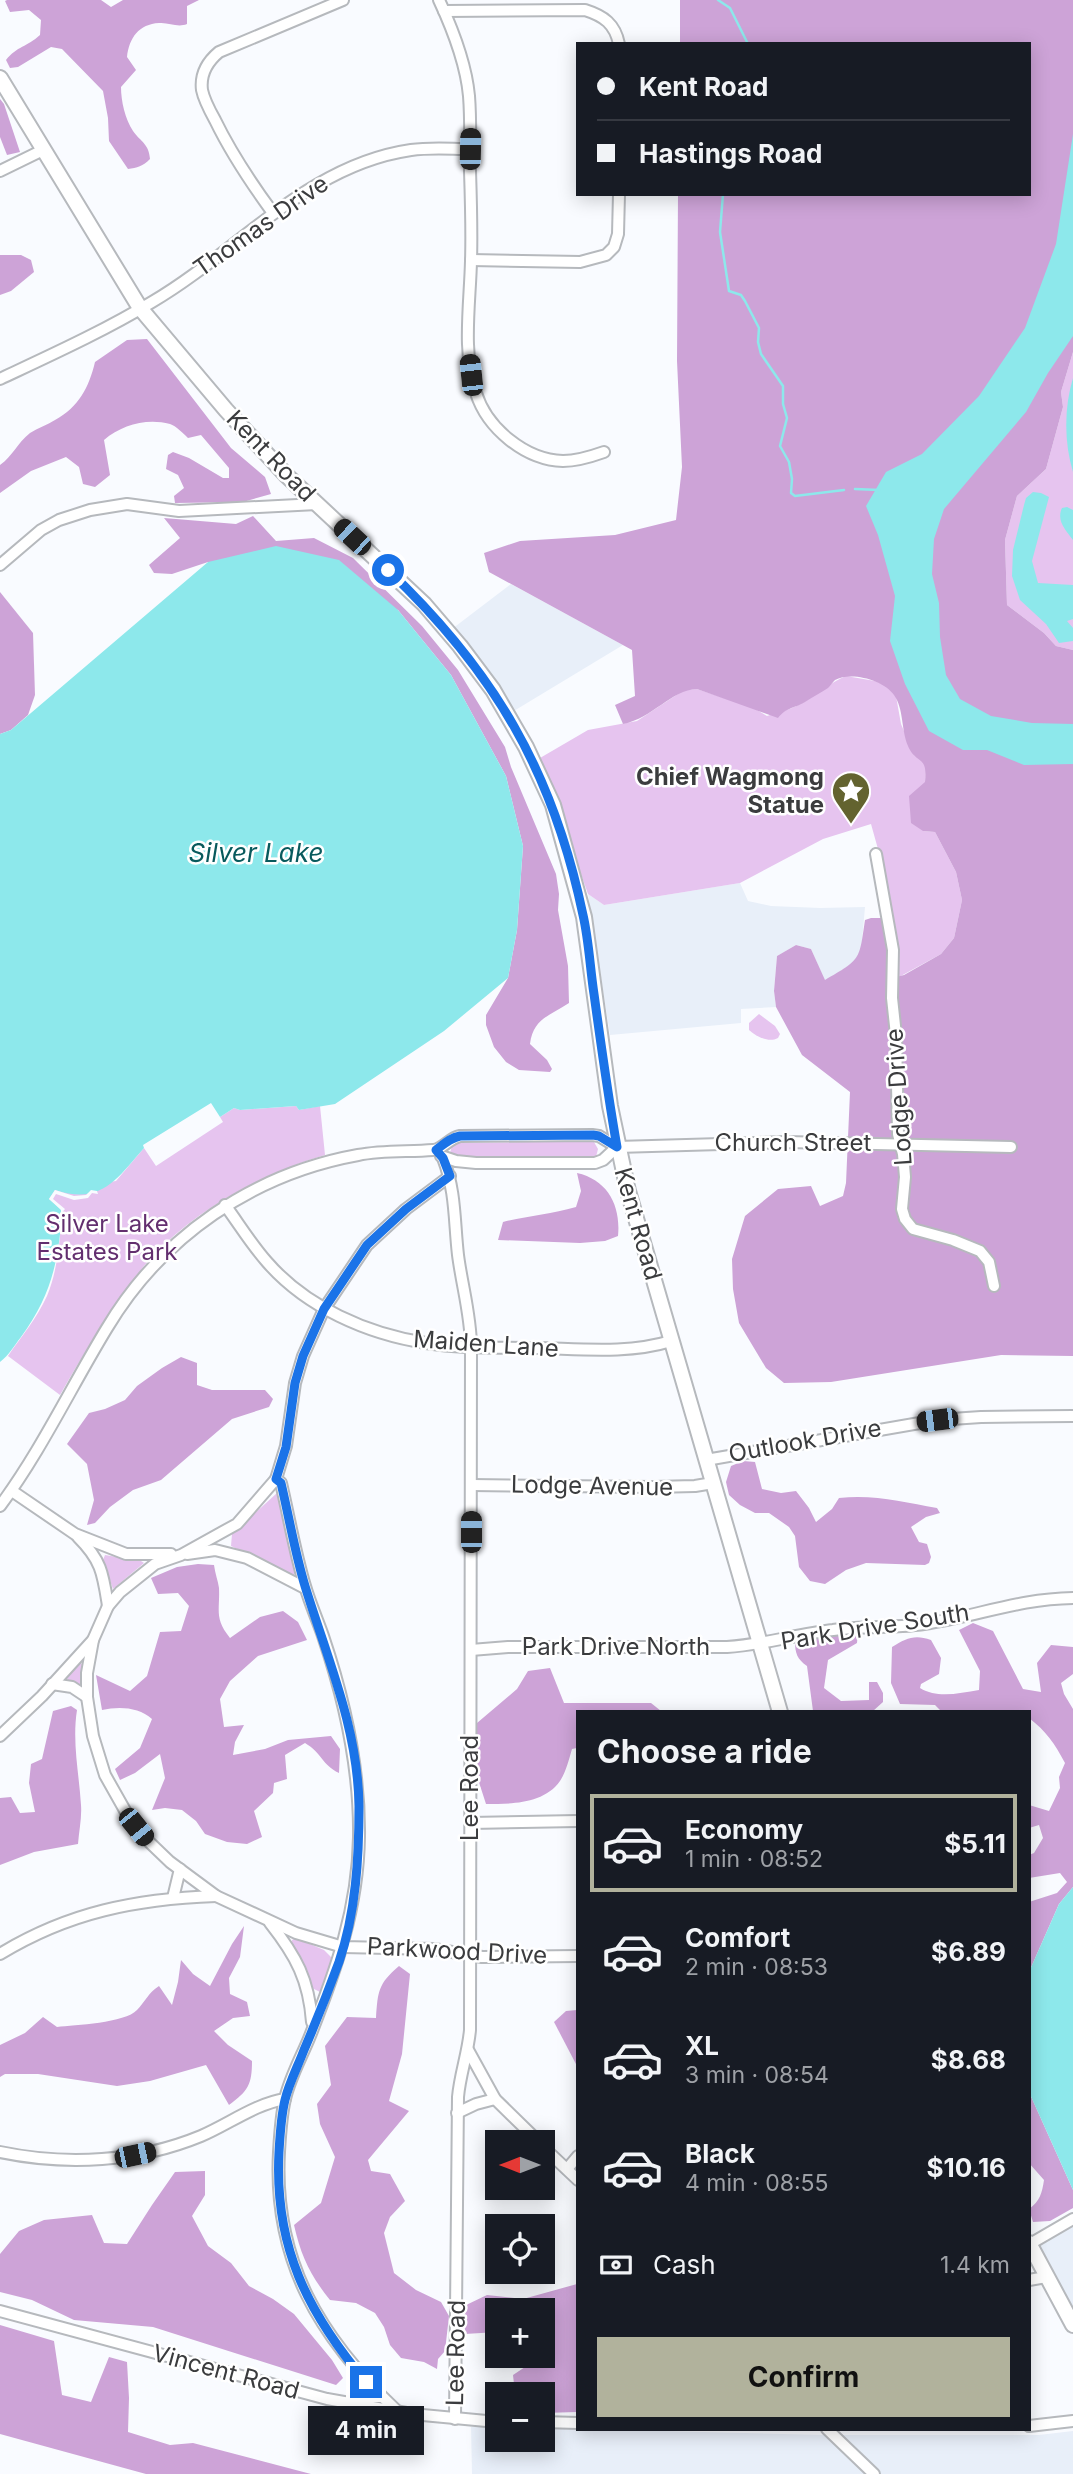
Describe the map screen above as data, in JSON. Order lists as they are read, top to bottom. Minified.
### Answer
{"streets":{"main road":["Kent Road"],"street":["Thomas Drive","Lodge Drive","Church Street","Maiden Lane","Outlook Drive","Lodge Avenue","Park Drive South","Park Drive North","Lee Road","Parkwood Drive","Vincent Road"]},"crossings":[["Thomas Drive","Kent Road"],["Kent Road","Church Street"],["Kent Road","Maiden Lane"],["Kent Road","Outlook Drive"],["Kent Road","Lodge Avenue"],["Kent Road","Park Drive South"],["Kent Road","Park Drive North"],["Lodge Drive","Church Street"],["Maiden Lane","Lee Road"],["Lodge Avenue","Lee Road"],["Park Drive South","Park Drive North"],["Park Drive North","Lee Road"],["Lee Road","Parkwood Drive"],["Lee Road","Vincent Road"]],"water":["Silver Lake"],"parks":["Silver Lake Estates Park"],"places":{"place":["Chief Wagmong Statue"]},"north":"left","page":{"banner":["Kent Road","Hastings Road"],"heading":"Choose a ride","list":[{"name":"Economy","note":"1 min · 08:52","value":"$5.11"},{"name":"Comfort","note":"2 min · 08:53","value":"$6.89"},{"name":"XL","note":"3 min · 08:54","value":"$8.68"},{"name":"Black","note":"4 min · 08:55","value":"$10.16"}],"map_buttons":["+","−"],"pay":["Cash","1.4 km"],"buttons":"Confirm","bubble":"4 min"}}
